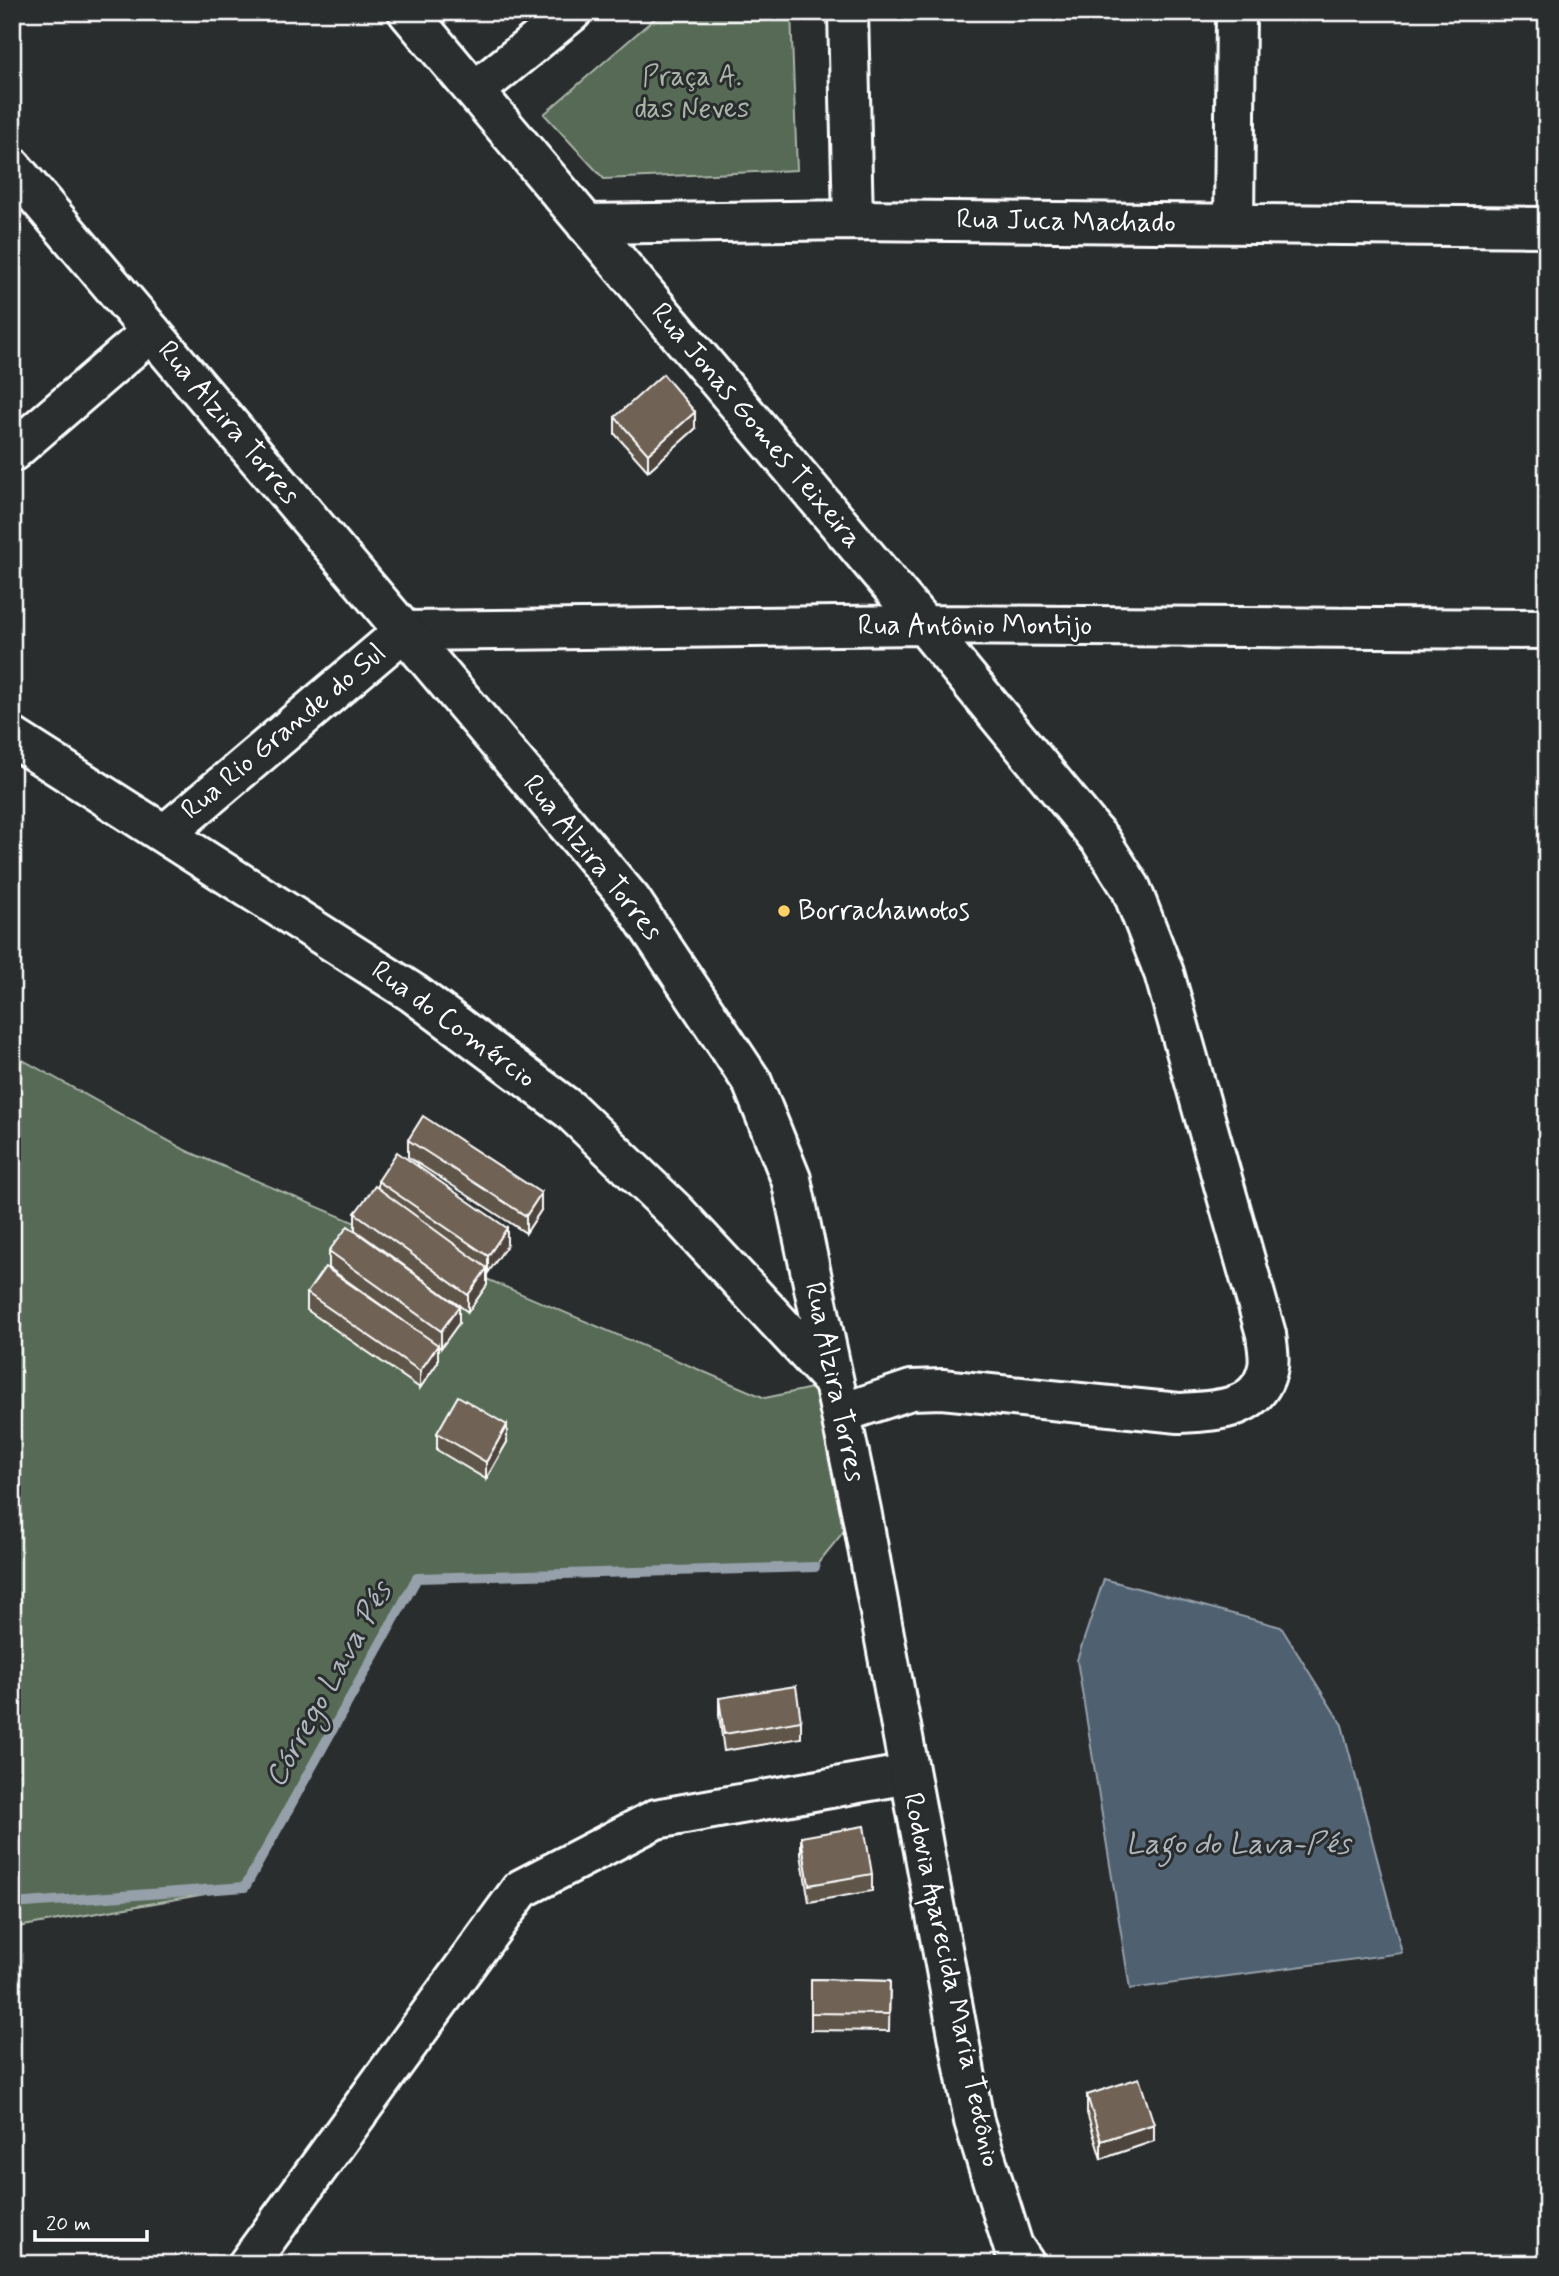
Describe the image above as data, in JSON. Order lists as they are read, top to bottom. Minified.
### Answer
{"streets":{"street":["Rua Juca Machado","Rua Alzira Torres","Rua Jonas Gomes Teixeira","Rua Antônio Montijo","Rua Rio Grande do Sul","Rua do Comércio","Rodovia Aparecida Maria Teotônio"]},"crossings":[["Rua Juca Machado","Rua Jonas Gomes Teixeira"],["Rua Alzira Torres","Rua Jonas Gomes Teixeira"],["Rua Alzira Torres","Rua Antônio Montijo"],["Rua Alzira Torres","Rua Rio Grande do Sul"],["Rua Alzira Torres","Rua do Comércio"],["Rua Alzira Torres","Rodovia Aparecida Maria Teotônio"],["Rua Jonas Gomes Teixeira","Rua Antônio Montijo"],["Rua Jonas Gomes Teixeira","Rua do Comércio"],["Rua Antônio Montijo","Rua Rio Grande do Sul"],["Rua Rio Grande do Sul","Rua do Comércio"]],"water":["Córrego Lava Pés","Lago do Lava-Pés"],"parks":["Praça A. das Neves"],"places":["Borrachamotos"],"scale_bar":"20 m"}
